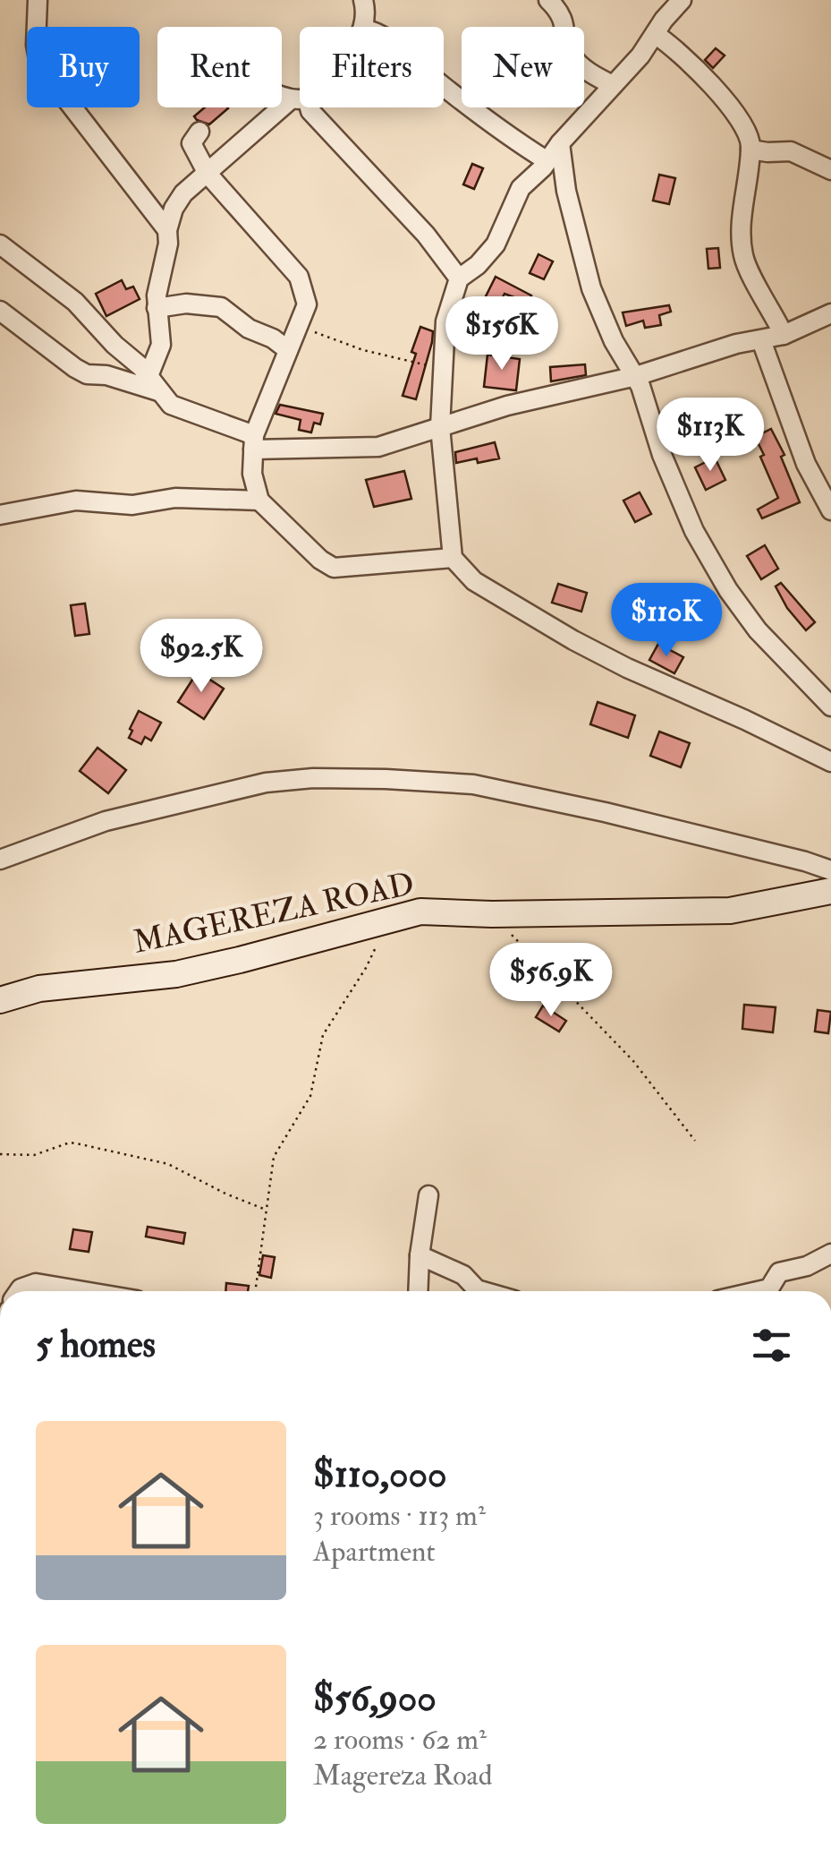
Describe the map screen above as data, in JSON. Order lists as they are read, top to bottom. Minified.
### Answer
{"streets":{"street":["MAGEREZA ROAD"]},"page":{"chip":["Buy","Rent","Filters","New"],"price":["$156K","$113K","$110K","$92.5K","$56.9K"],"heading":"5 homes","list":[{"name":"$110,000","note":"3 rooms · 113 m² · Apartment"},{"name":"$56,900","note":"2 rooms · 62 m² · Magereza Road"}]}}
